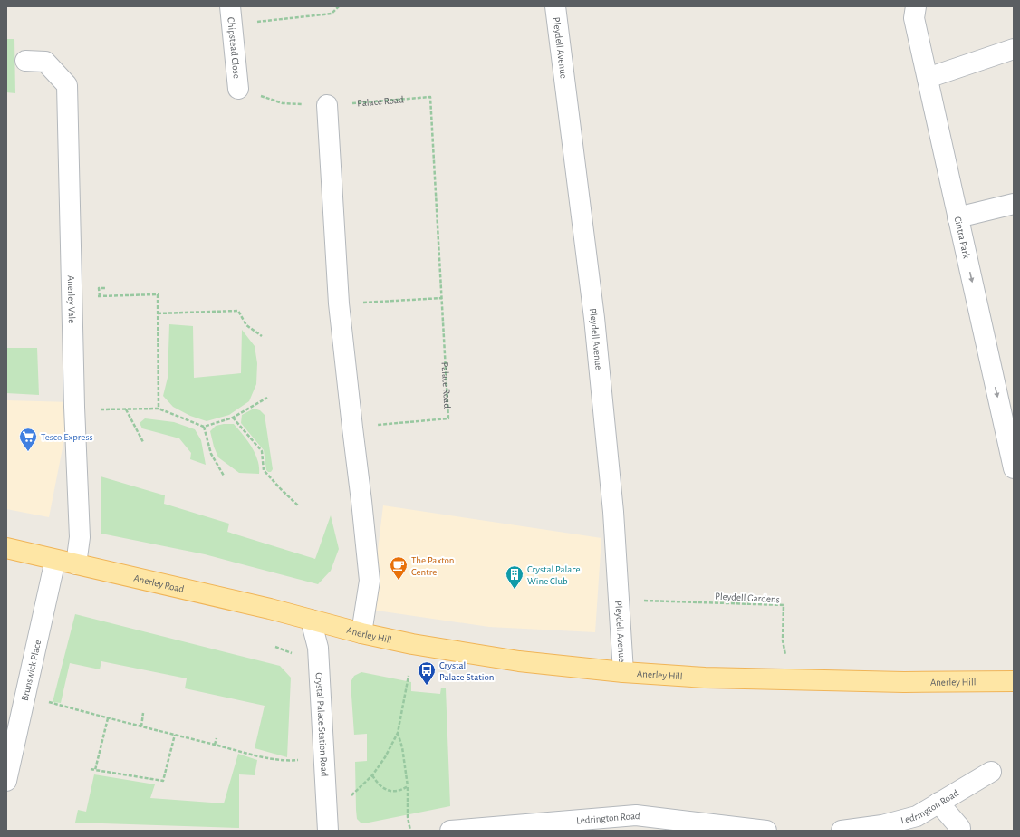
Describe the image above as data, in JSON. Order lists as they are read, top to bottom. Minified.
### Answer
{"streets":{"main road":["Anerley Road","Anerley Hill"],"street":["Pleydell Avenue","Chipstead Close","Cintra Park","Anerley Vale","Brunswick Place","Crystal Palace Station Road","Ledrington Road"],"path":["Palace Road","Pleydell Gardens"]},"crossings":[["Pleydell Avenue","Anerley Hill"],["Anerley Vale","Anerley Road"],["Anerley Road","Anerley Hill"],["Anerley Road","Brunswick Place"],["Anerley Road","Crystal Palace Station Road"],["Pleydell Gardens","Anerley Hill"],["Anerley Hill","Crystal Palace Station Road"]],"one_way":["Cintra Park"],"places":{"supermarket":["Tesco Express"],"cafe":["The Paxton Centre"],"building":["Crystal Palace Wine Club"],"bus stop":["Crystal Palace Station"]}}
